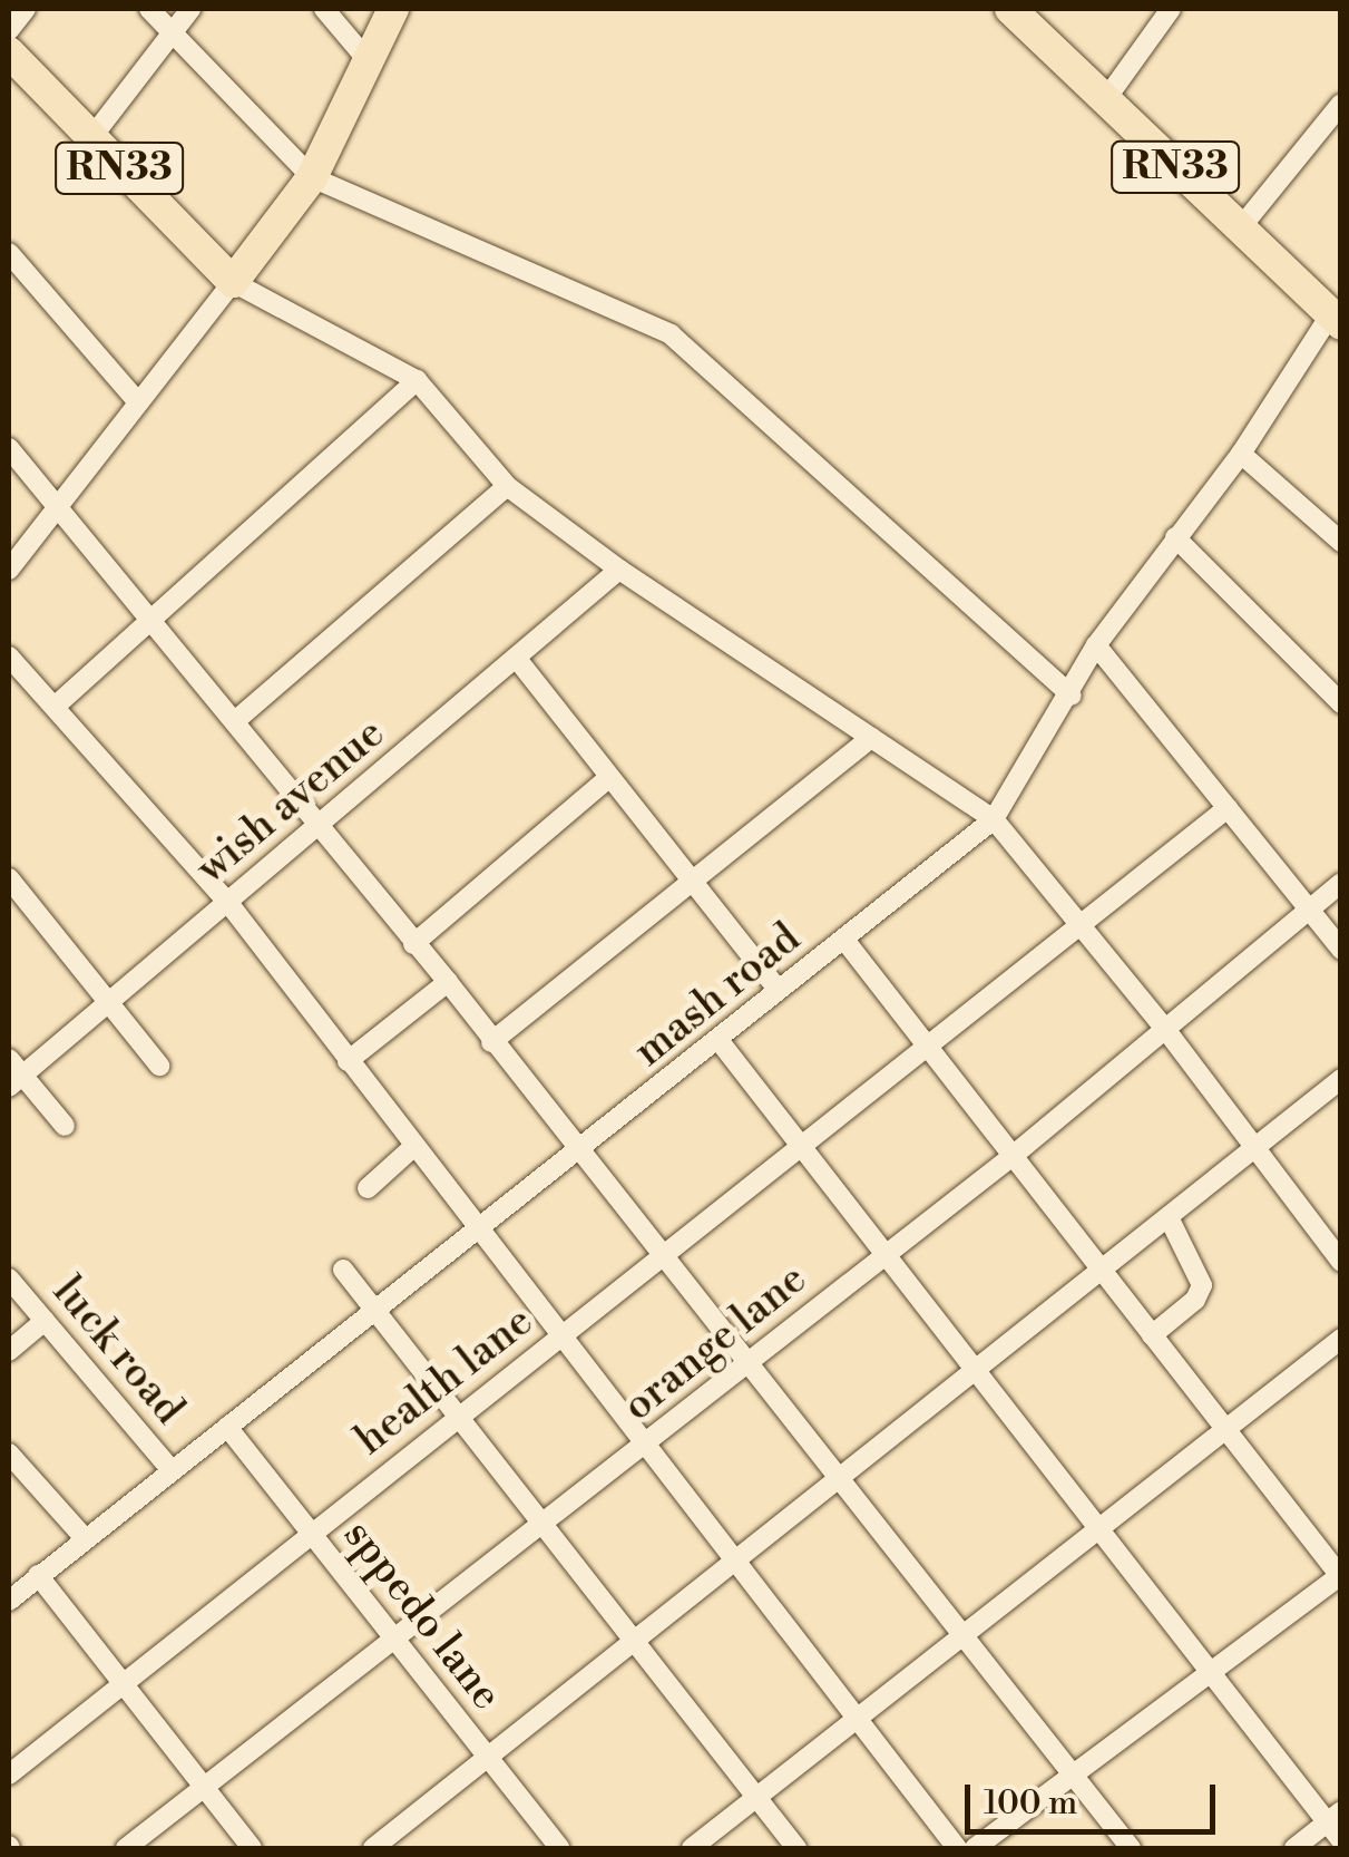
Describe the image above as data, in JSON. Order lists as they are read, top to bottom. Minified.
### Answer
{"streets":{"main road":["RN33"],"street":["wish avenue","mash road","orange lane","luck road","health lane","sppedo lane"]},"crossings":[["RN33","wish avenue"],["RN33","mash road"],["RN33","orange lane"],["RN33","health lane"],["mash road","luck road"],["mash road","sppedo lane"],["orange lane","sppedo lane"],["health lane","sppedo lane"]],"scale_bar":"100 m"}
